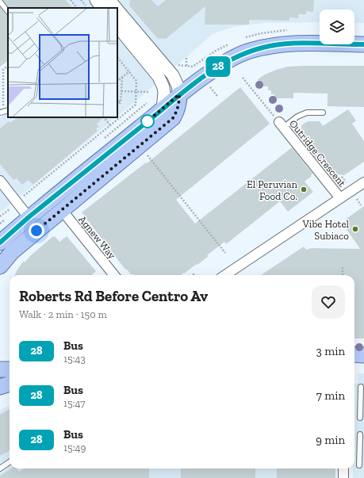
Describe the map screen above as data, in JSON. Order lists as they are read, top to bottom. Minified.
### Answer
{"streets":{"street":["Outridge Crescent","Agnew Way"]},"places":["El Peruvian Food Co.","Vibe Hotel Subiaco"],"lines":["bus line 28"],"page":{"on_map":"28","heading":["Roberts Rd Before Centro Av","Walk · 2 min · 150 m"],"list":[{"mark":"28","name":"Bus","note":"15:43","value":"3 min"},{"mark":"28","name":"Bus","note":"15:47","value":"7 min"},{"mark":"28","name":"Bus","note":"15:49","value":"9 min"}]}}
